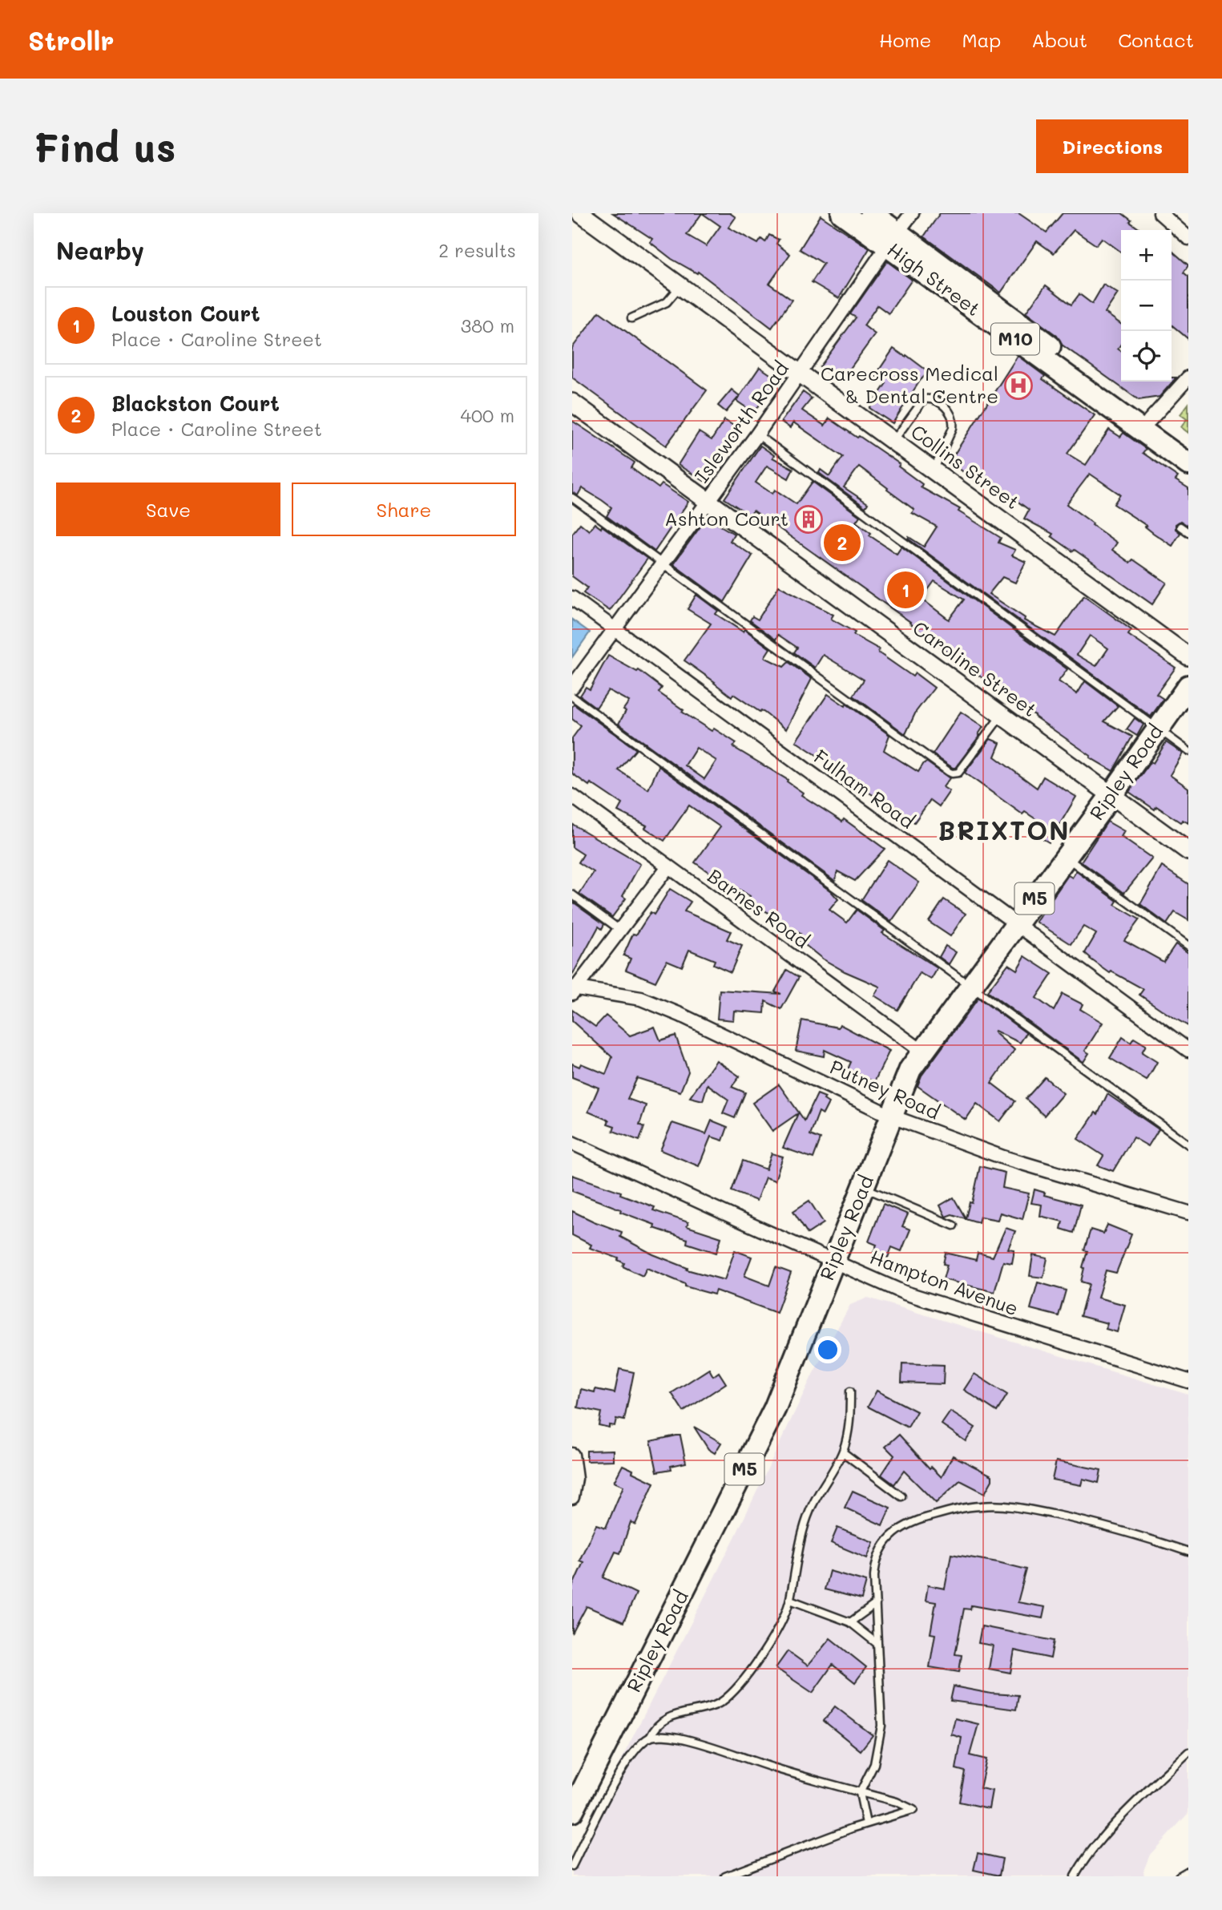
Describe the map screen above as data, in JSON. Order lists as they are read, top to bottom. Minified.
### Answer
{"streets":{"main road":["High Street","M10","Ripley Road","M5"],"street":["Isleworth Road","Collins Street","Caroline Street","Fulham Road","Barnes Road","Putney Road","Hampton Avenue"]},"crossings":[["High Street","Isleworth Road"],["Isleworth Road","Collins Street"],["Isleworth Road","Caroline Street"],["Isleworth Road","Fulham Road"],["Caroline Street","Ripley Road"],["Ripley Road","Fulham Road"],["Ripley Road","Barnes Road"],["Ripley Road","Putney Road"],["Ripley Road","Hampton Avenue"]],"districts":["BRIXTON"],"places":{"hospital":["Carecross Medical & Dental Centre"],"building":["Ashton Court"]},"page":{"header":"Strollr","nav":["Home","Map","About","Contact"],"buttons":["Directions",["Save","Share"]],"title":"Find us","heading":["Nearby","2 results"],"map_buttons":["+","−"],"list":[{"mark":"1","name":"Louston Court","note":"Place · Caroline Street","value":"380 m"},{"mark":"2","name":"Blackston Court","note":"Place · Caroline Street","value":"400 m"}],"pins":["2","1"]}}
